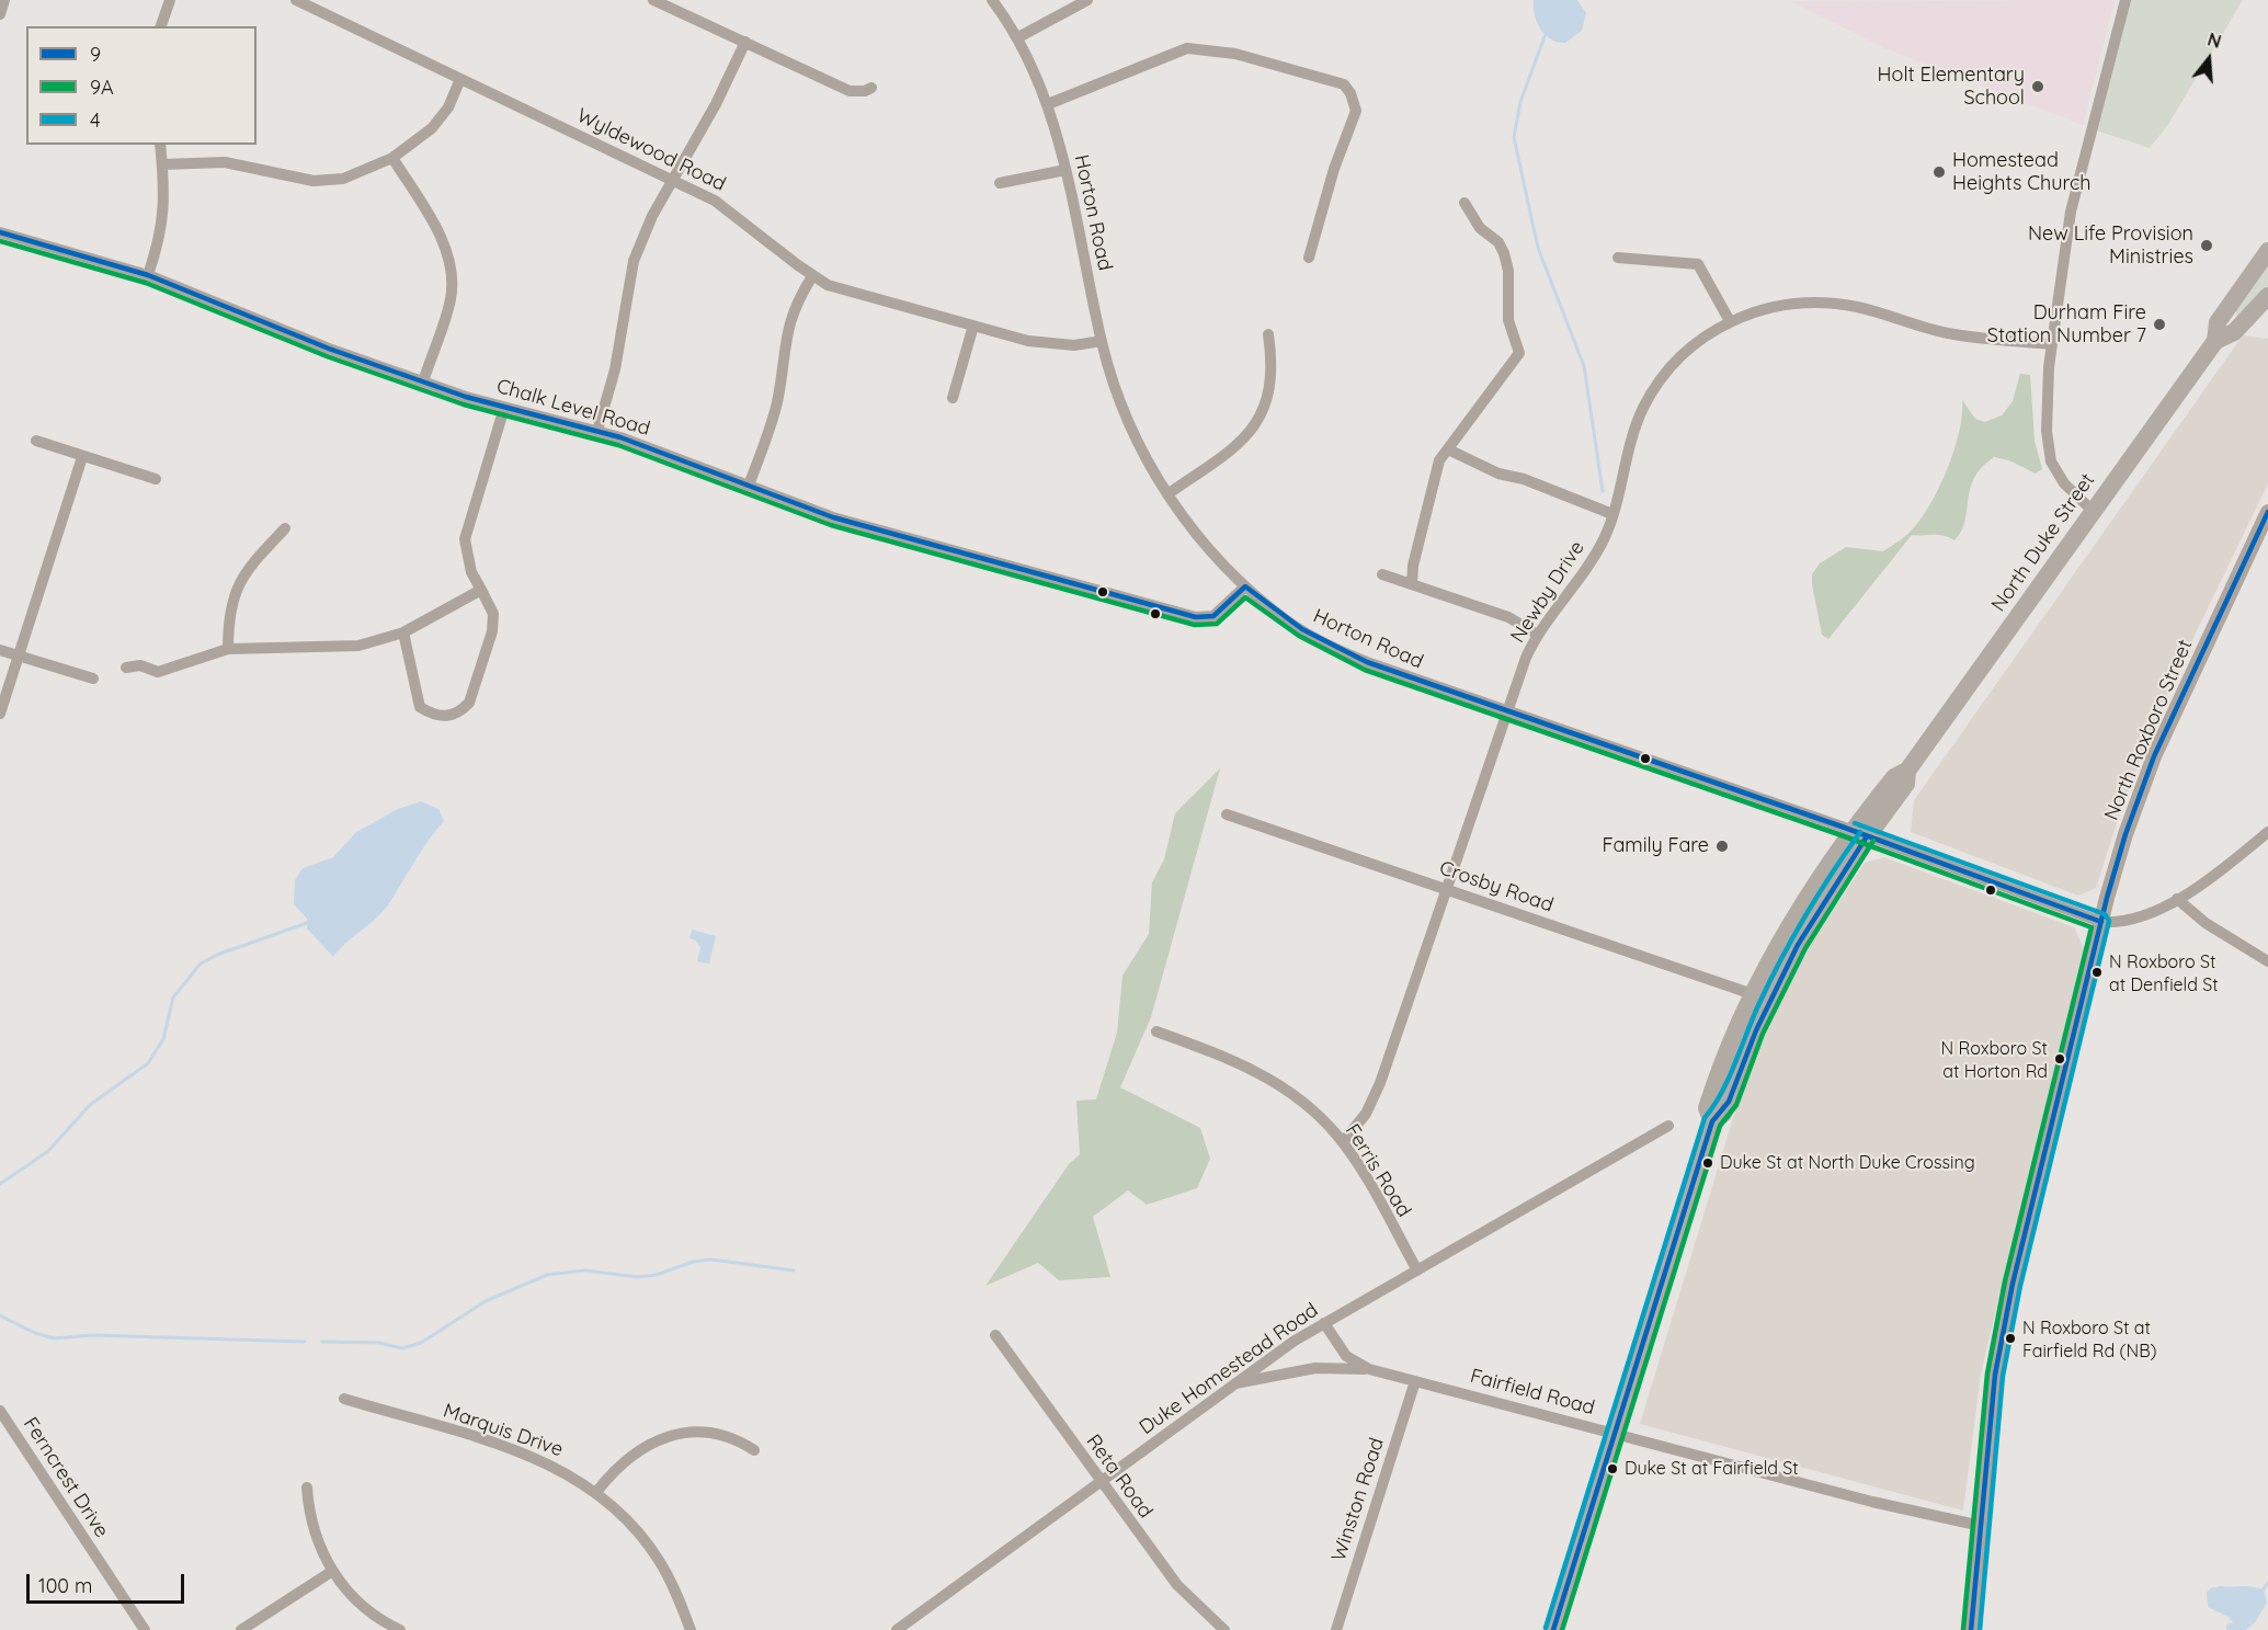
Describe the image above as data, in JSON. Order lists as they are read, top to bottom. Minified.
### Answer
{"streets":{"highway":["North Duke Street"],"main road":["North Roxboro Street"],"street":["Wyldewood Road","Horton Road","Chalk Level Road","Newby Drive","Crosby Road","Ferris Road","Duke Homestead Road","Fairfield Road","Marquis Drive","Reta Road","Ferncrest Drive","Winston Road"]},"crossings":[["Wyldewood Road","Horton Road"],["Horton Road","Chalk Level Road"],["Horton Road","North Duke Street"],["Horton Road","Newby Drive"],["Horton Road","North Roxboro Street"],["North Duke Street","Crosby Road"],["North Duke Street","Fairfield Road"],["Newby Drive","Crosby Road"],["Newby Drive","Ferris Road"],["North Roxboro Street","Fairfield Road"],["Ferris Road","Duke Homestead Road"],["Duke Homestead Road","Fairfield Road"],["Duke Homestead Road","Reta Road"],["Fairfield Road","Winston Road"]],"places":["Holt Elementary School","Homestead Heights Church","New Life Provision Ministries","Durham Fire Station Number 7","Family Fare","N Roxboro St at Denfield St","N Roxboro St at Horton Rd","Duke St at North Duke Crossing","N Roxboro St at Fairfield Rd (NB)","Duke St at Fairfield St"],"lines":["transit line 9","transit line 9A","transit line 4"],"legend":["9","9A","4"],"scale_bar":"100 m","north":"top"}
